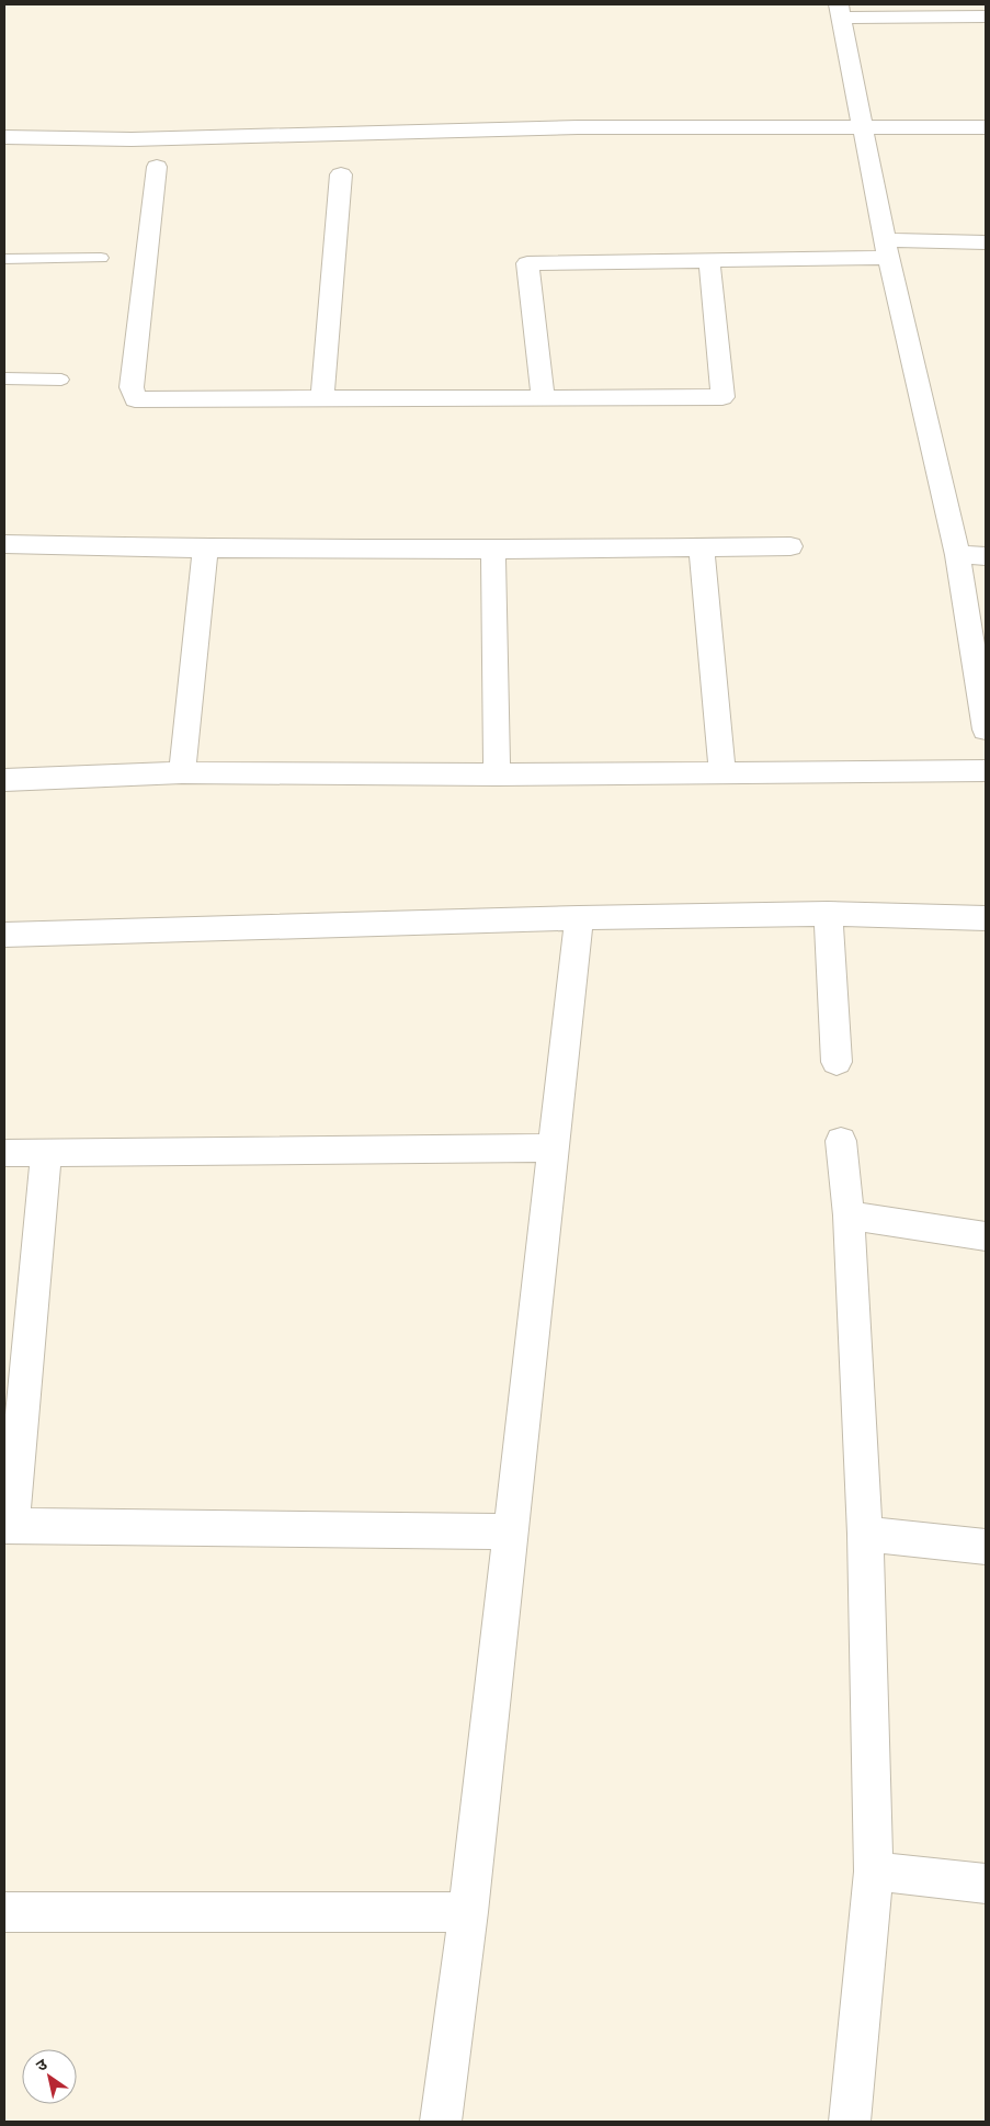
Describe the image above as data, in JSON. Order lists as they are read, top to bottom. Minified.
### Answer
{"north":"top left"}
